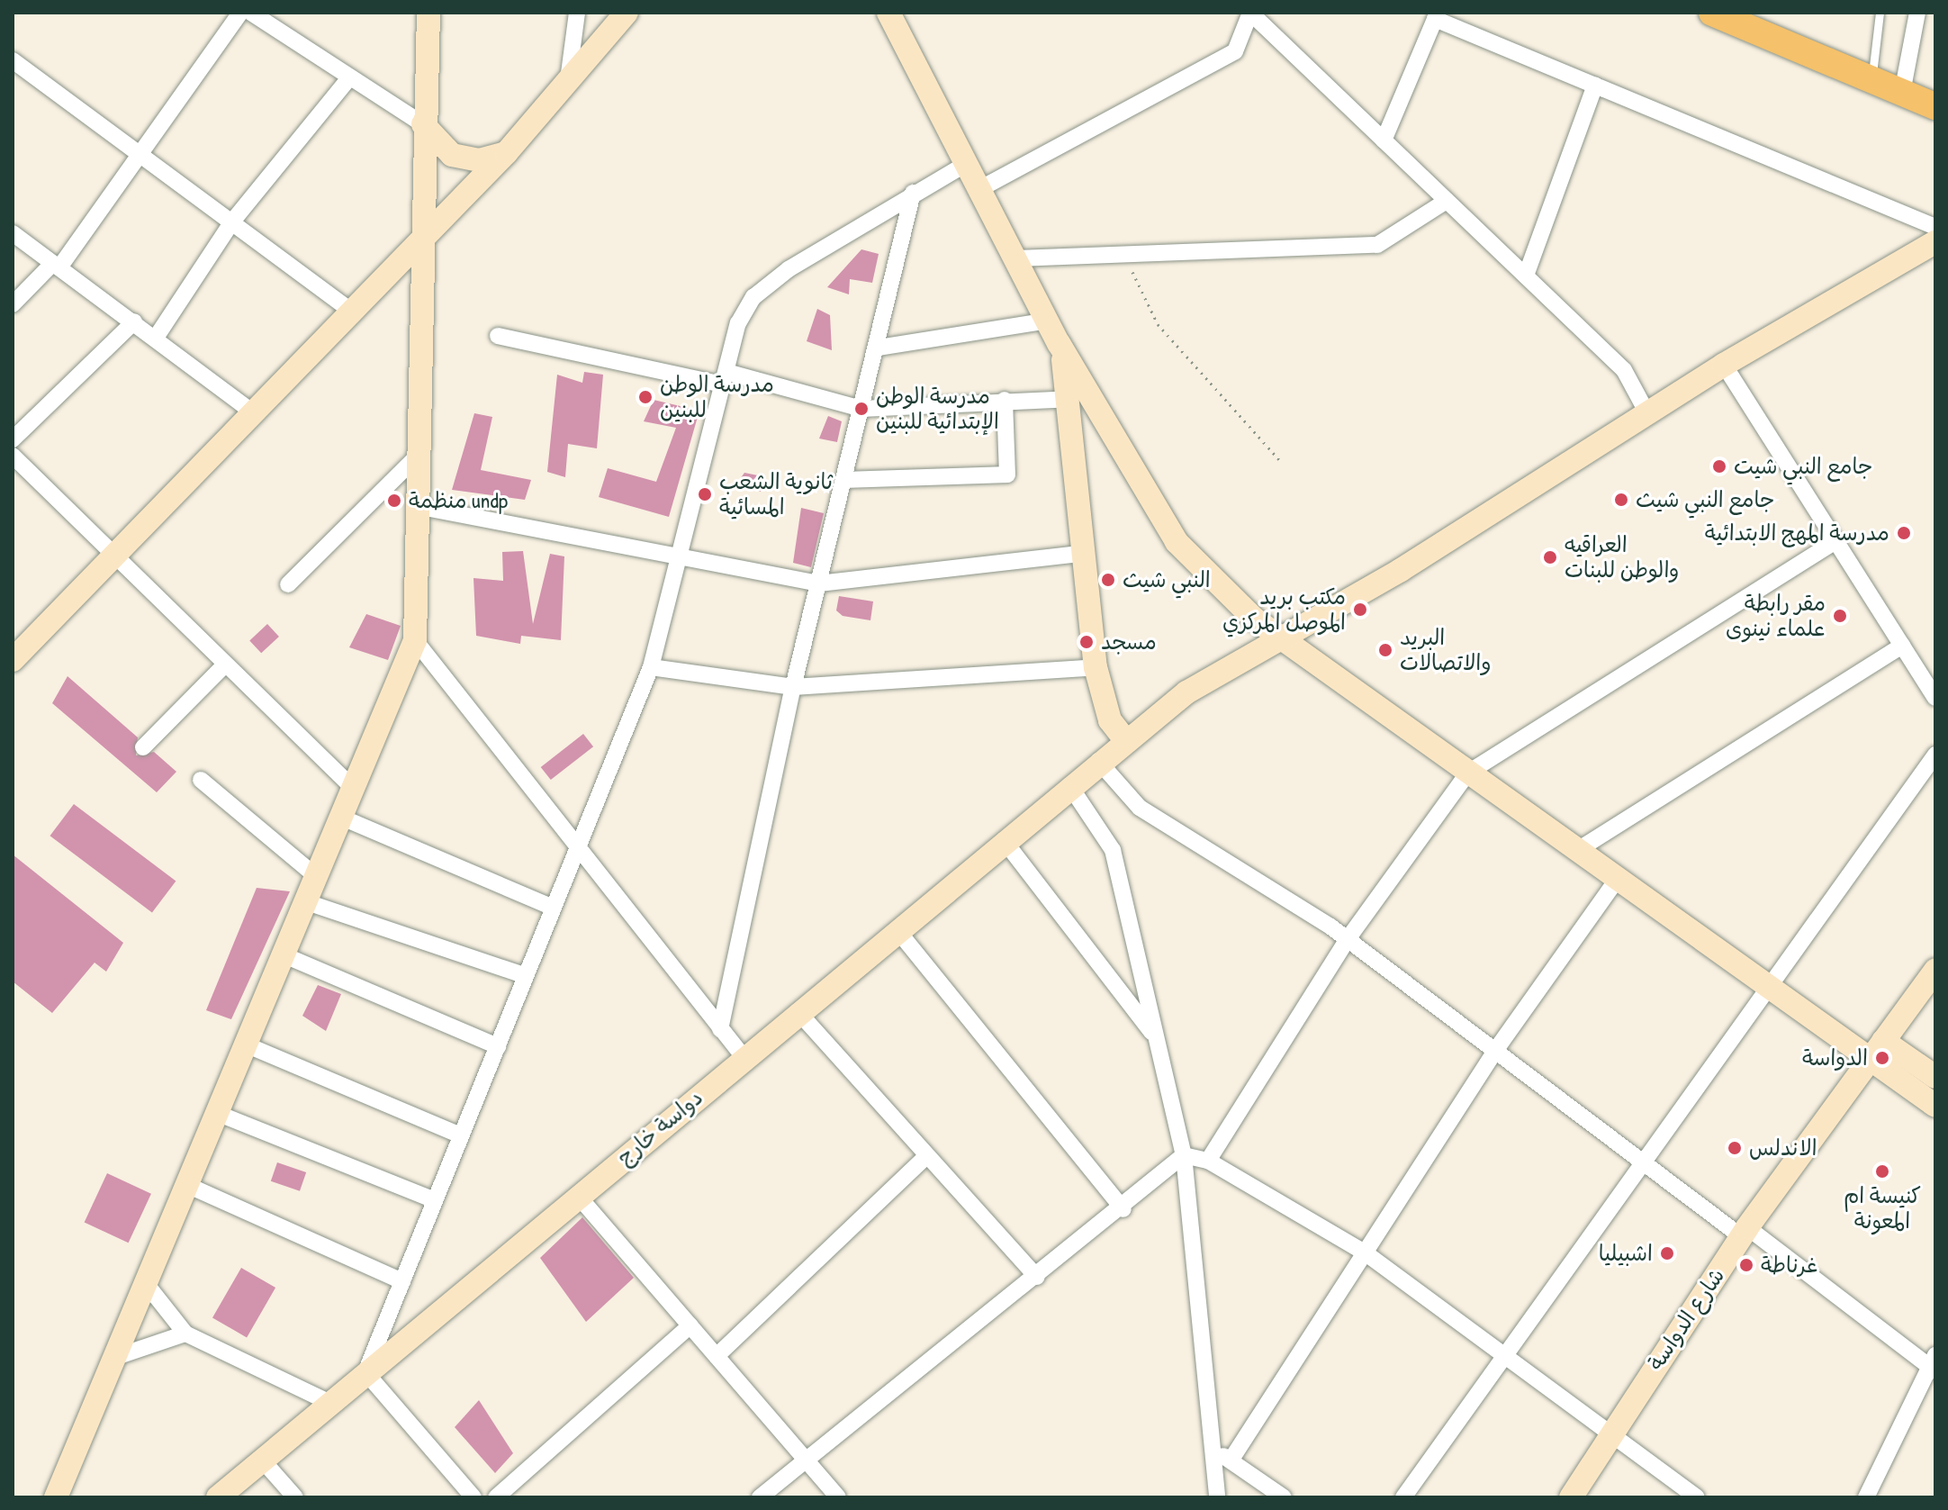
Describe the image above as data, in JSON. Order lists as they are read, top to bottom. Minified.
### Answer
{"streets":{"street":["دواسة خارج","شارع الدواسة"]},"places":["مدرسة الوطن للبنين","مدرسة الوطن الإبتدائية للبنين","جامع النبي شيت","ثانوية الشعب المسائية","جامع النبي شيث","منظمة undp","مدرسة المهج الابتدائية","العراقيه والوطن للبنات","النبي شيث","مكتب بريد الموصل المركزي","مقر رابطة علماء نينوى","مسجد","البريد والاتصالات","الدواسة","الاندلس","كنيسة ام المعونة","اشبيليا","غرناطة"]}
